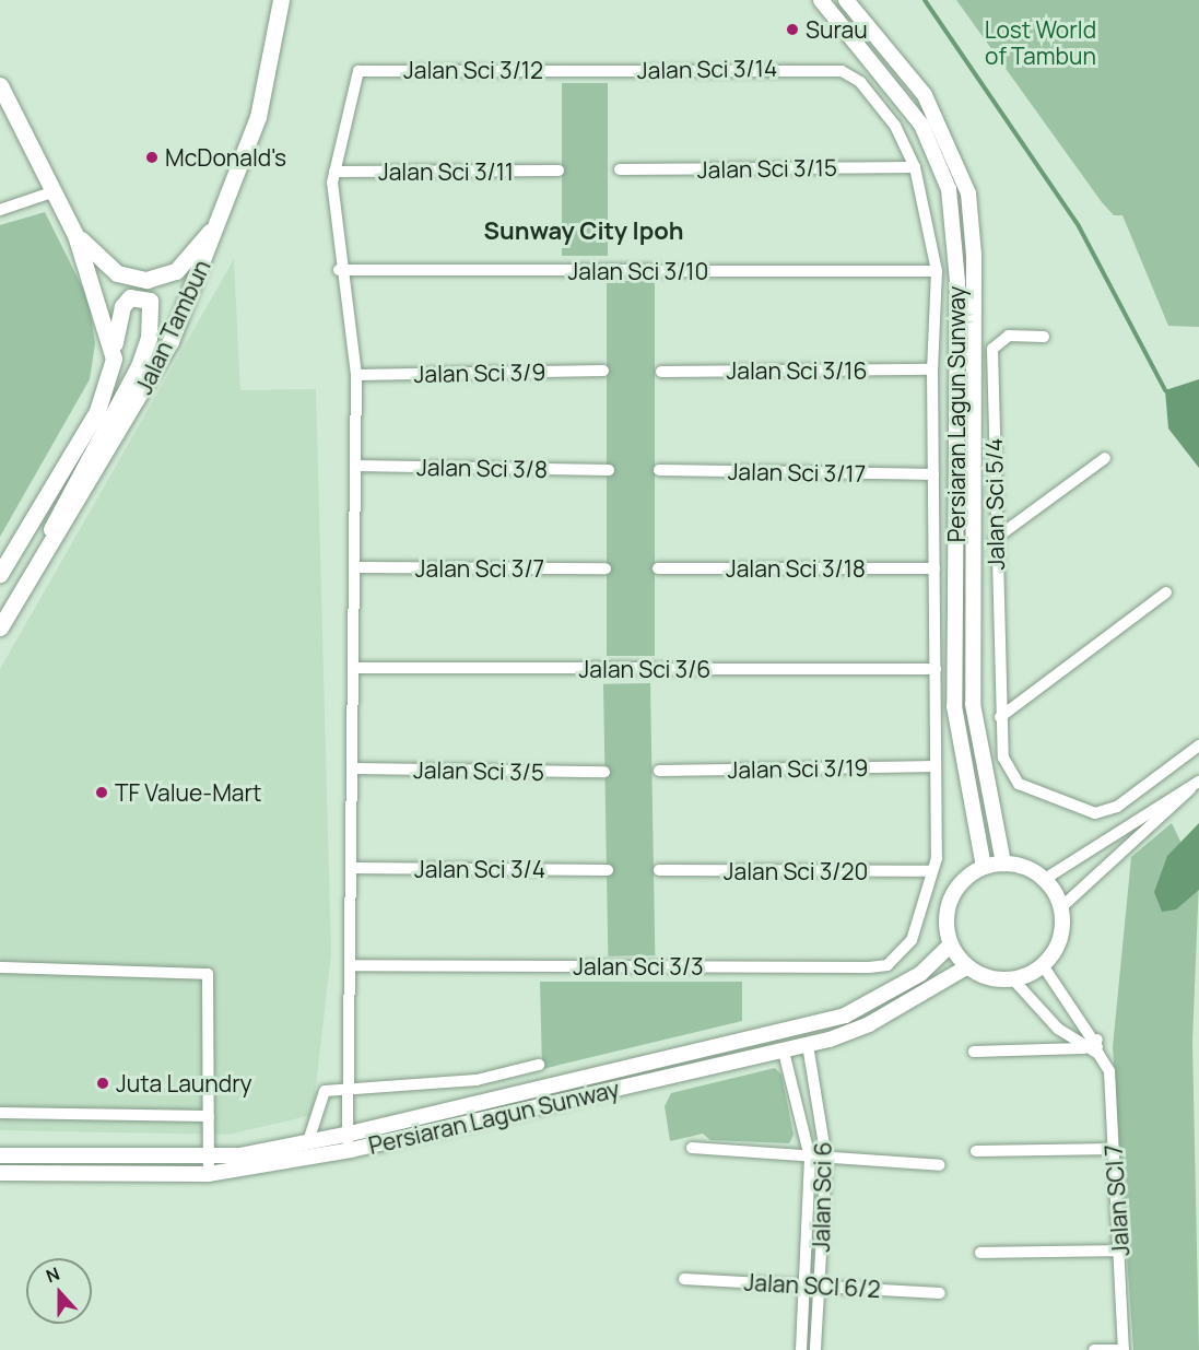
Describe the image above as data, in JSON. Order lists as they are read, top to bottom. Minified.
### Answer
{"streets":{"main road":["Jalan Tambun","Persiaran Lagun Sunway"],"street":["Jalan Sci 3/14","Jalan Sci 3/12","Jalan Sci 3/15","Jalan Sci 3/11","Jalan Sci 3/10","Jalan Sci 3/16","Jalan Sci 3/9","Jalan Sci 3/8","Jalan Sci 3/17","Jalan Sci 5/4","Jalan Sci 3/7","Jalan Sci 3/18","Jalan Sci 3/6","Jalan Sci 3/19","Jalan Sci 3/5","Jalan Sci 3/4","Jalan Sci 3/20","Jalan Sci 3/3","Jalan Sci 6","Jalan SCI 7","Jalan SCI 6/2"]},"crossings":[["Jalan Sci 3/14","Jalan Sci 3/12"],["Jalan Sci 3/14","Jalan Sci 3/15"],["Jalan Sci 3/12","Jalan Sci 3/11"],["Persiaran Lagun Sunway","Jalan Sci 6"],["Jalan Sci 3/20","Jalan Sci 3/3"],["Jalan Sci 6","Jalan SCI 6/2"]],"districts":["Sunway City Ipoh"],"parks":["Lost World of Tambun"],"places":["Surau","McDonald's","TF Value-Mart","Juta Laundry"],"north":"top"}
